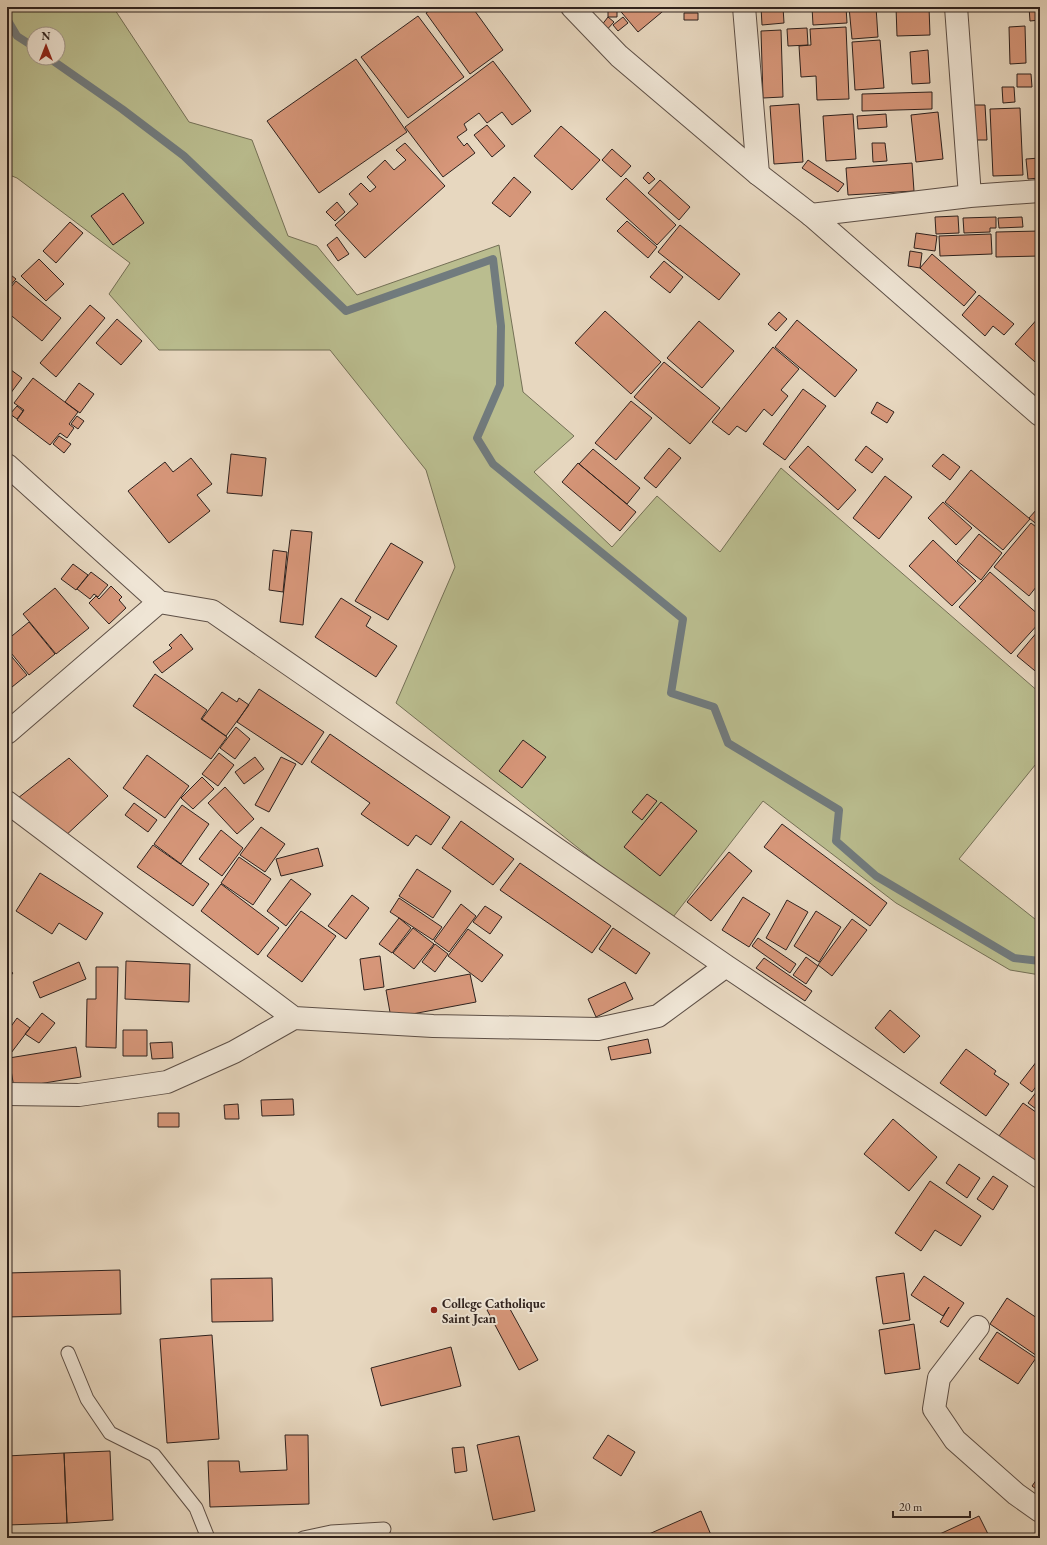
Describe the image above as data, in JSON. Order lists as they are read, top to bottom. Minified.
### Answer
{"places":["College Catholique Saint Jean"],"scale_bar":"20 m","north":"top"}
